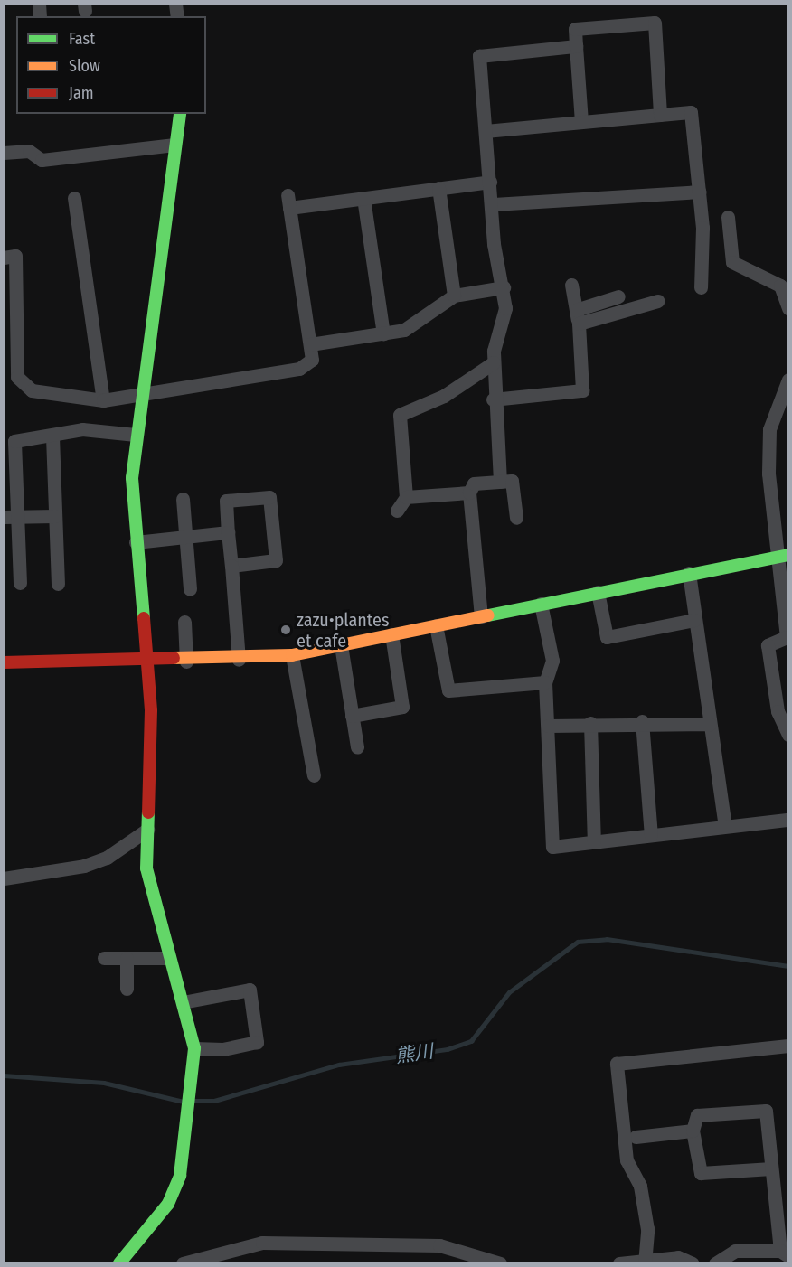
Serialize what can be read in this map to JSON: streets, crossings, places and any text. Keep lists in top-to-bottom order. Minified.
{"water":["熊川"],"places":["zazu•plantes et cafe"],"legend":["Fast","Slow","Jam"]}
